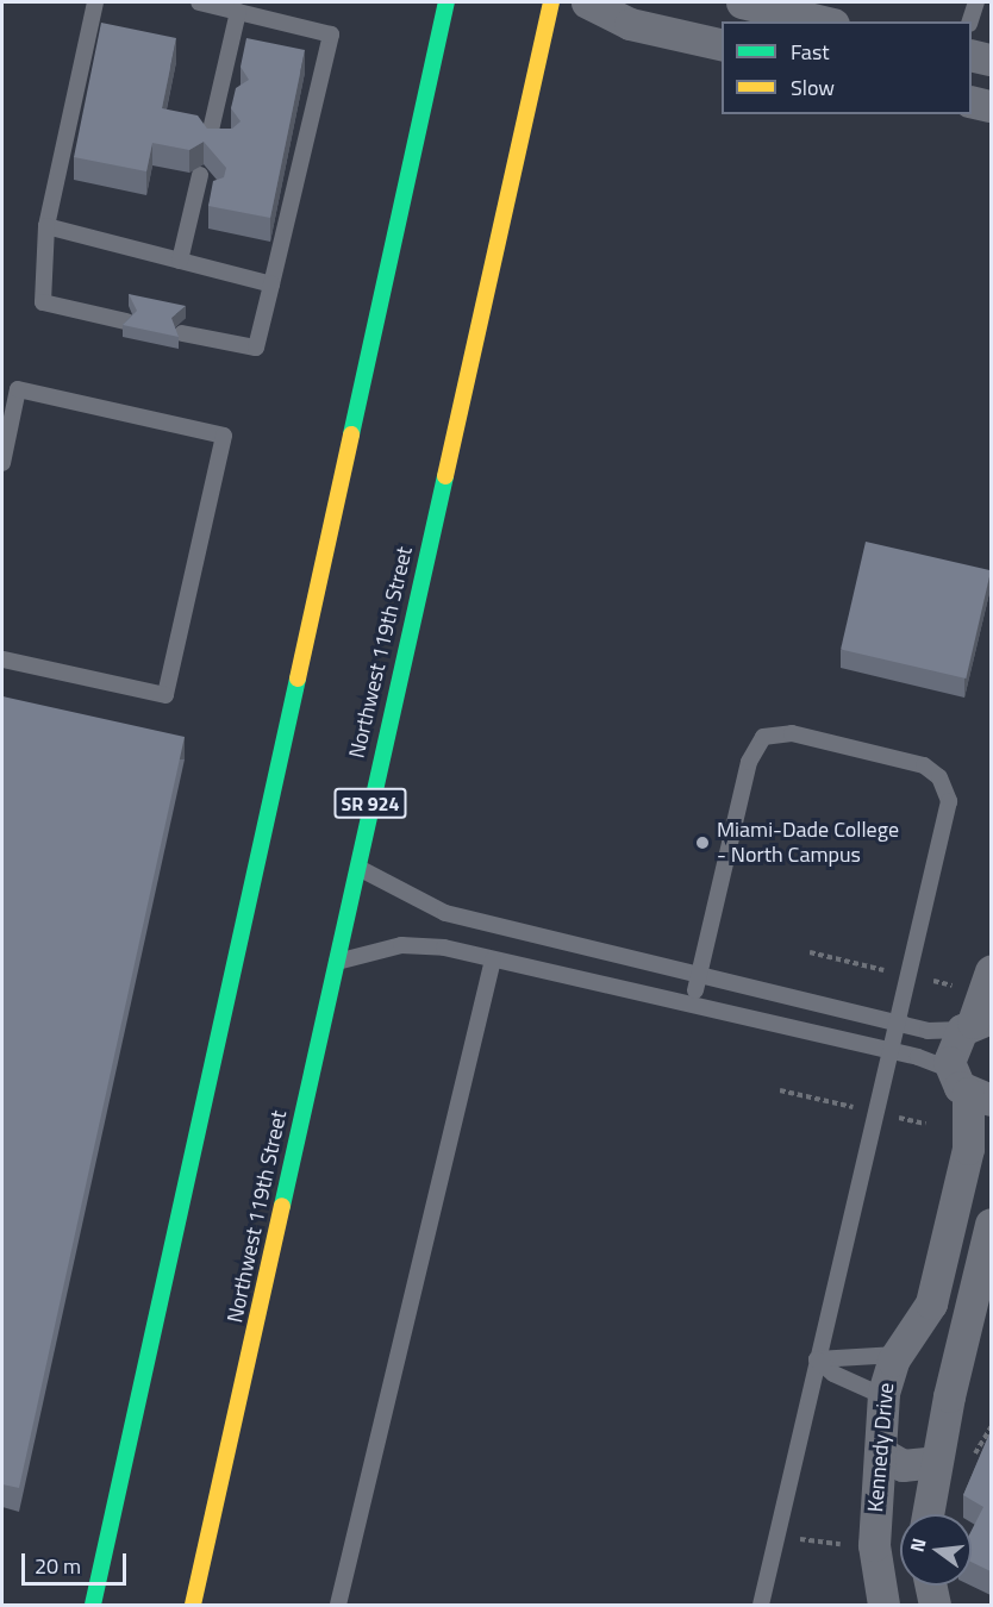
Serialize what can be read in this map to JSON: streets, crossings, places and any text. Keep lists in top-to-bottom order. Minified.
{"streets":{"highway":["Northwest 119th Street","SR 924"],"street":["Kennedy Drive"]},"places":["Miami-Dade College - North Campus"],"legend":["Fast","Slow"],"scale_bar":"20 m","north":"left"}
